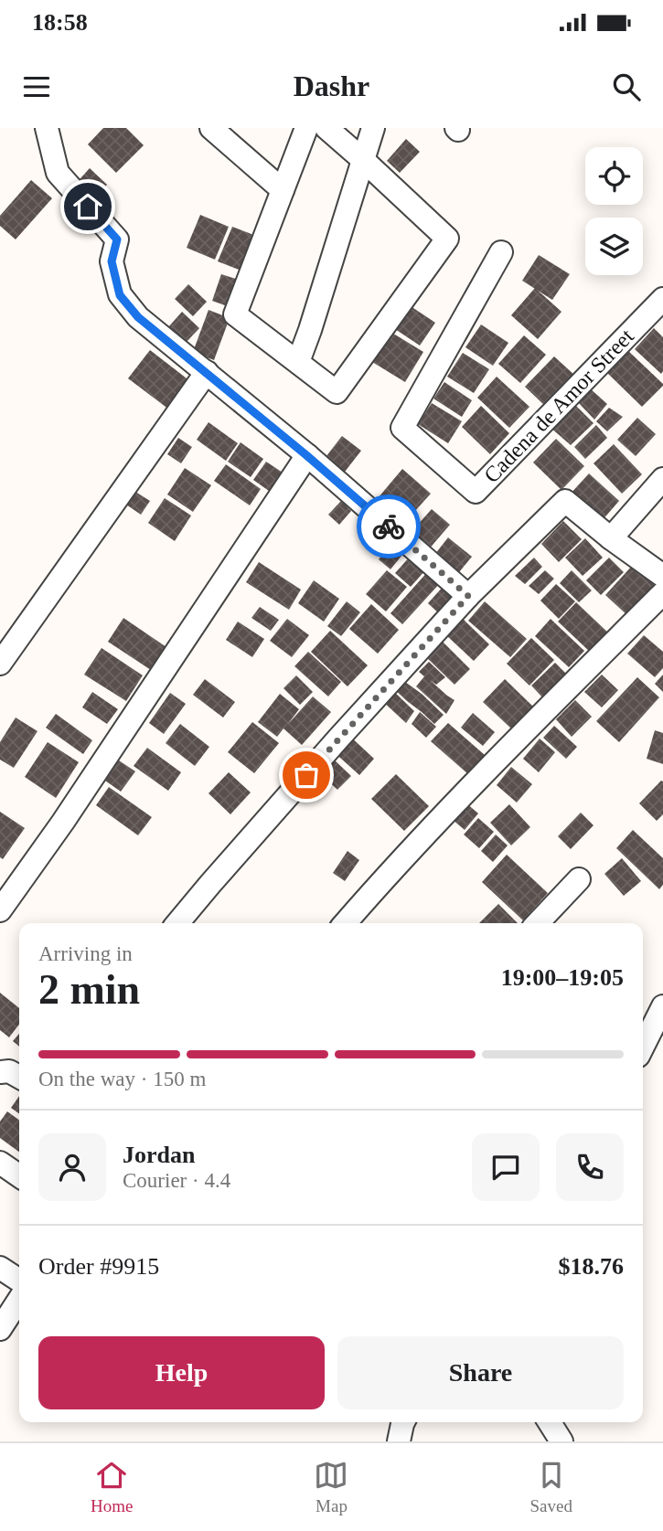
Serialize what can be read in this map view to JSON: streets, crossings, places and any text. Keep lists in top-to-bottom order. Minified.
{"streets":{"street":["Cadena de Amor Street"]},"page":{"status":"18:58","header":"Dashr","heading":["2 min","Arriving in","19:00–19:05"],"panel":["Jordan","Courier · 4.4","Order #9915","$18.76"],"bar":"On the way · 150 m","buttons":["Help","Share"],"tabs":["Home","Map","Saved"]}}
